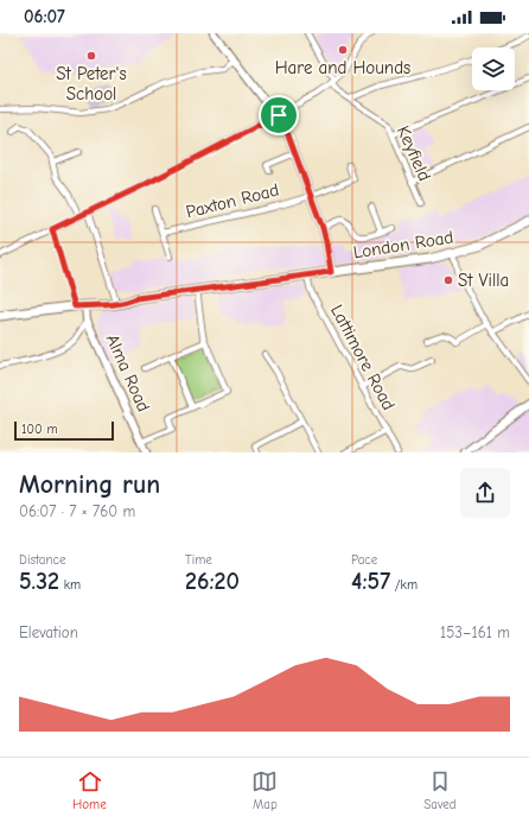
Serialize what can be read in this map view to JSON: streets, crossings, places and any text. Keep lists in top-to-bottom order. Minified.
{"streets":{"main road":["London Road"],"street":["Keyfield","Paxton Road","Lattimore Road","Alma Road"]},"crossings":[["London Road","Lattimore Road"],["London Road","Alma Road"]],"places":["Hare and Hounds","St Peter's School","St Villa"],"scale_bar":"100 m","page":{"status":"06:07","scale":"100 m","heading":["Morning run","06:07 · 7 × 760 m"],"stats":[["Distance","5.32 km"],["Time","26:20"],["Pace","4:57 /km"]],"chart":["Elevation","153–161 m"],"tabs":["Home","Map","Saved"]}}
